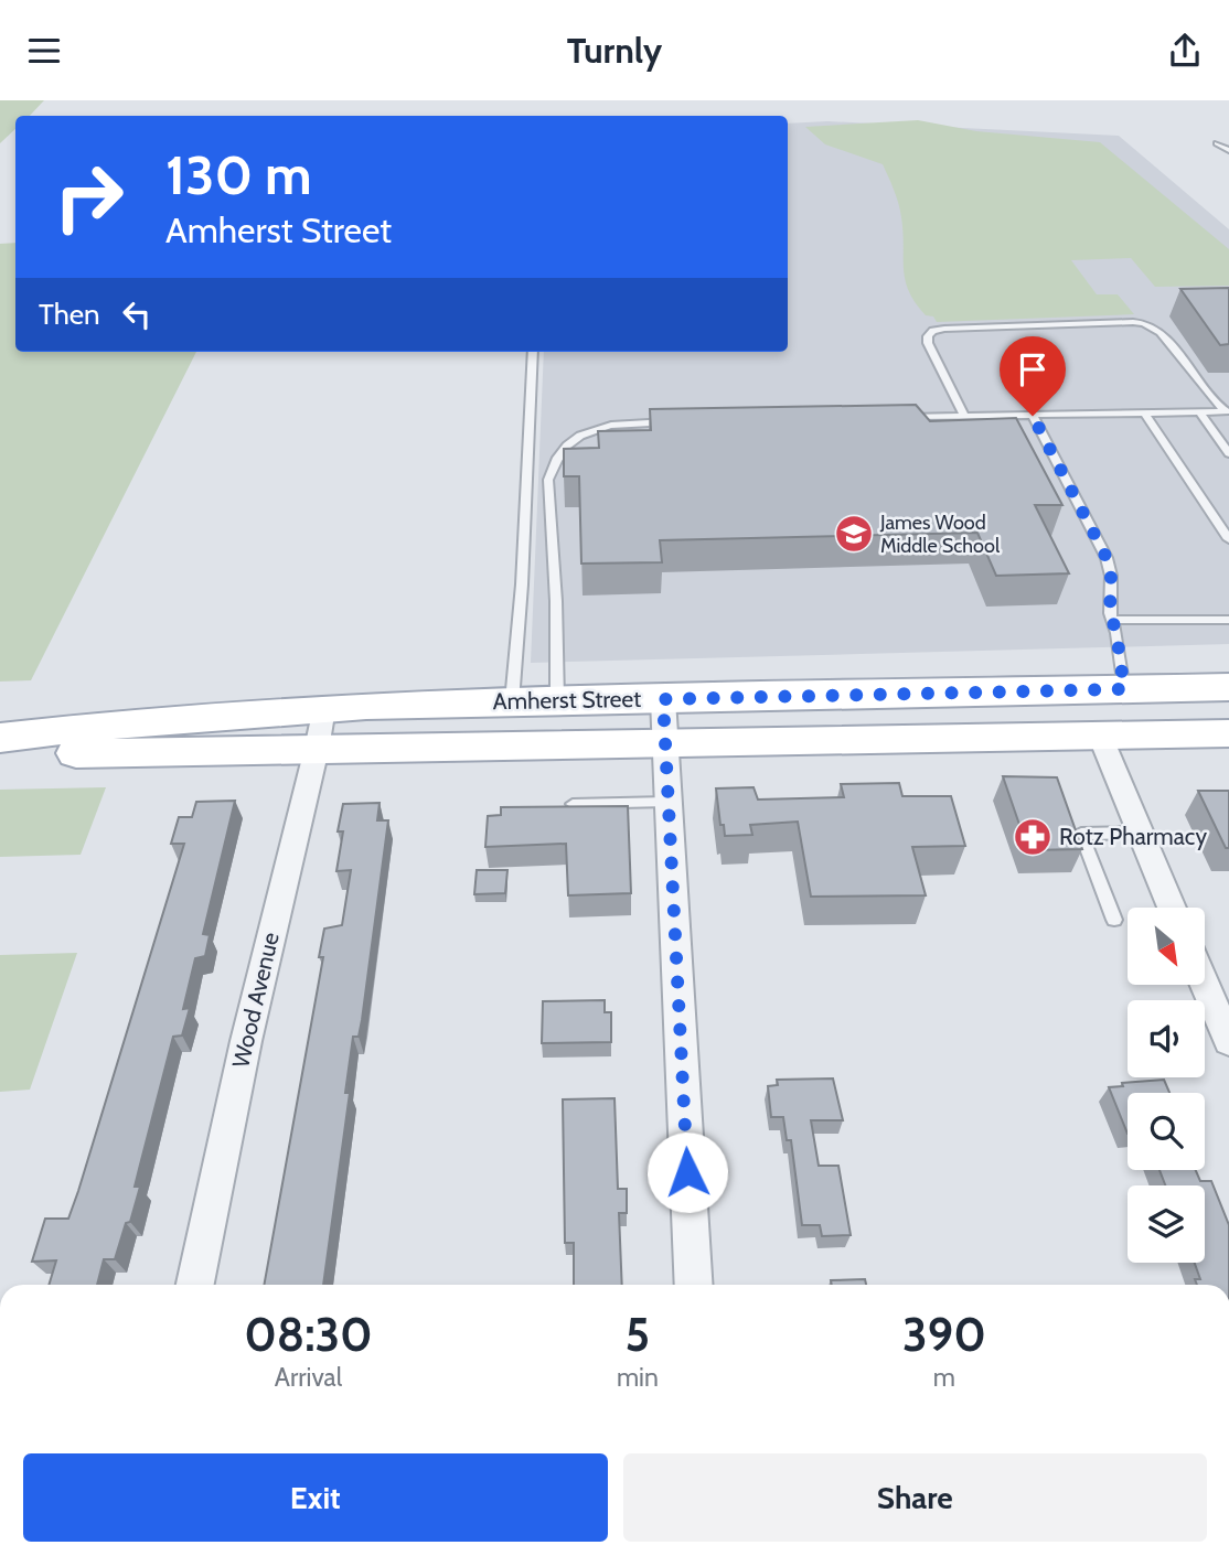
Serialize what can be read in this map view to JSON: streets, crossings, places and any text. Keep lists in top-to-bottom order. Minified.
{"streets":{"main road":["Amherst Street"],"street":["Wood Avenue"]},"crossings":[["Amherst Street","Wood Avenue"]],"places":{"school or university":["James Wood Middle School"],"pharmacy":["Rotz Pharmacy"]},"north":"bottom right","page":{"header":"Turnly","turn":["130 m","Amherst Street"],"then":"Then","eta":["08:30","Arrival","5","min","390","m"],"buttons":["Exit","Share"]}}
